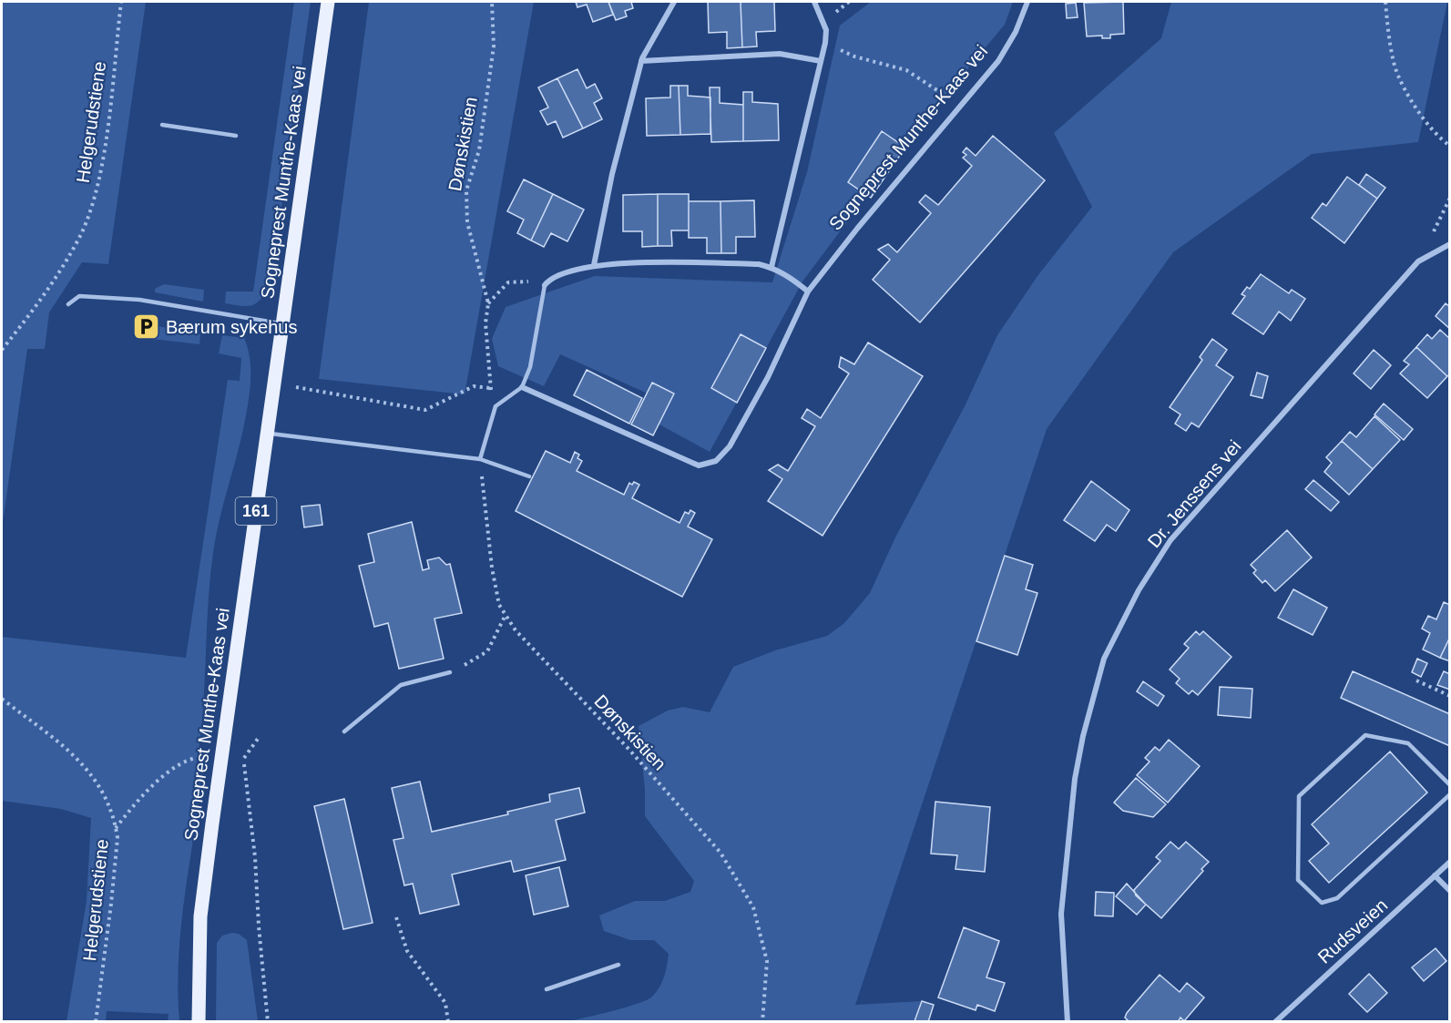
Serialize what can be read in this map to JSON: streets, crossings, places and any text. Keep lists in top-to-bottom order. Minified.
{"streets":{"main road":["Sogneprest Munthe-Kaas vei","161"],"street":["Dr. Jenssens vei","Rudsveien"],"path":["Helgerudstiene","Dønskistien"]},"places":{"parking":["Bærum sykehus"]}}
